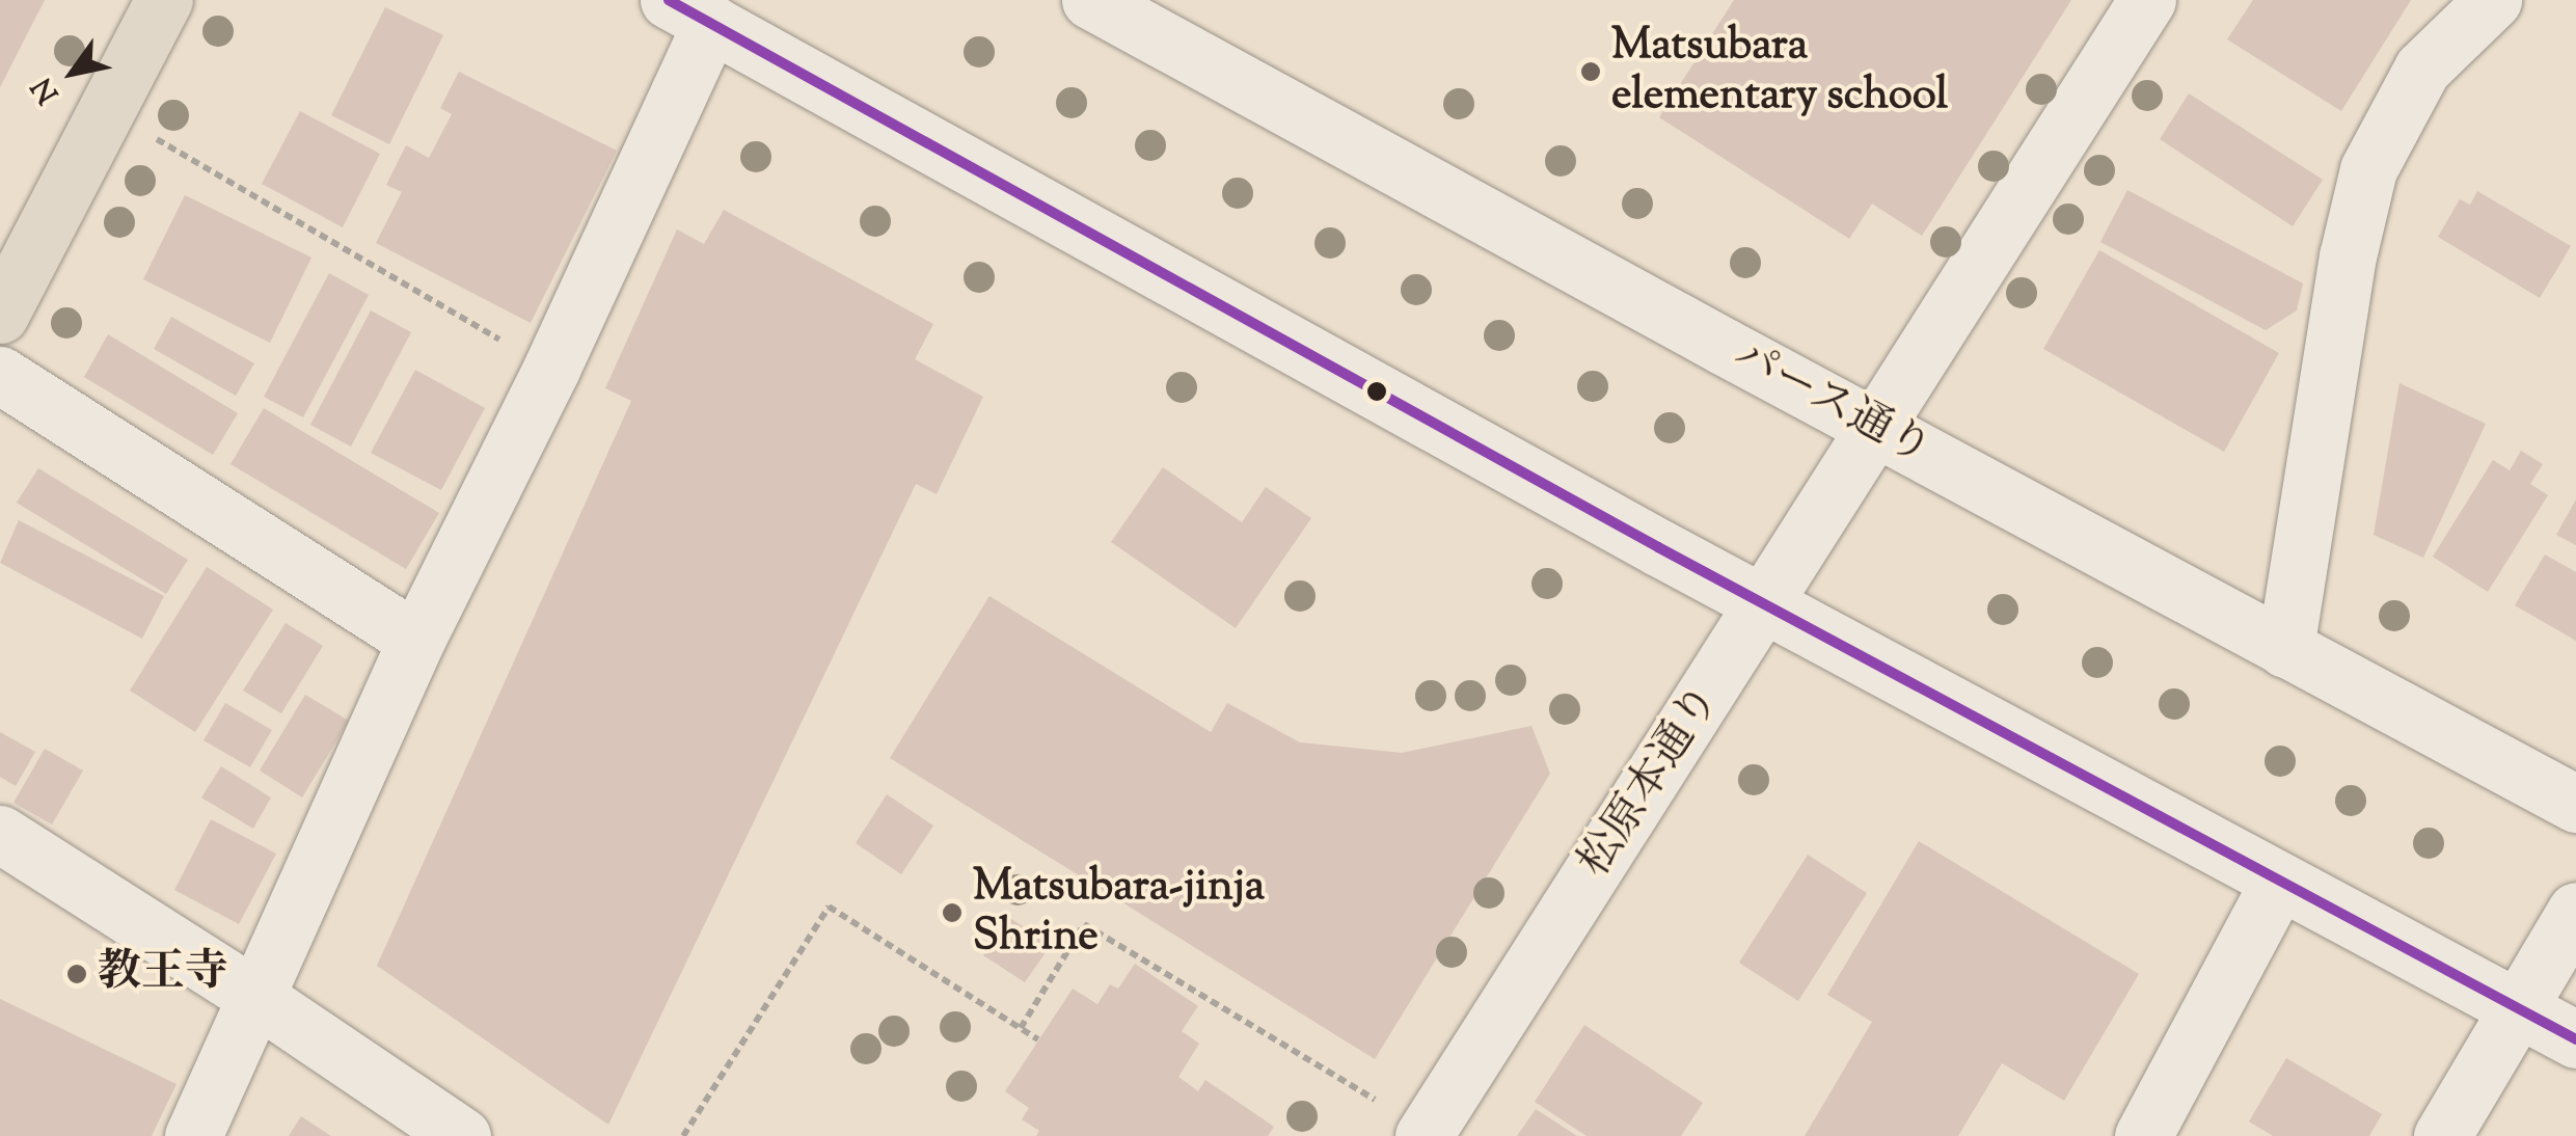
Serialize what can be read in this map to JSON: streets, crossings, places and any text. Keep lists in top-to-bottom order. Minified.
{"streets":{"street":["パース通り","松原本通り"]},"crossings":[["パース通り","松原本通り"]],"places":["Matsubara elementary school","Matsubara-jinja Shrine","教王寺"],"north":"bottom left"}
